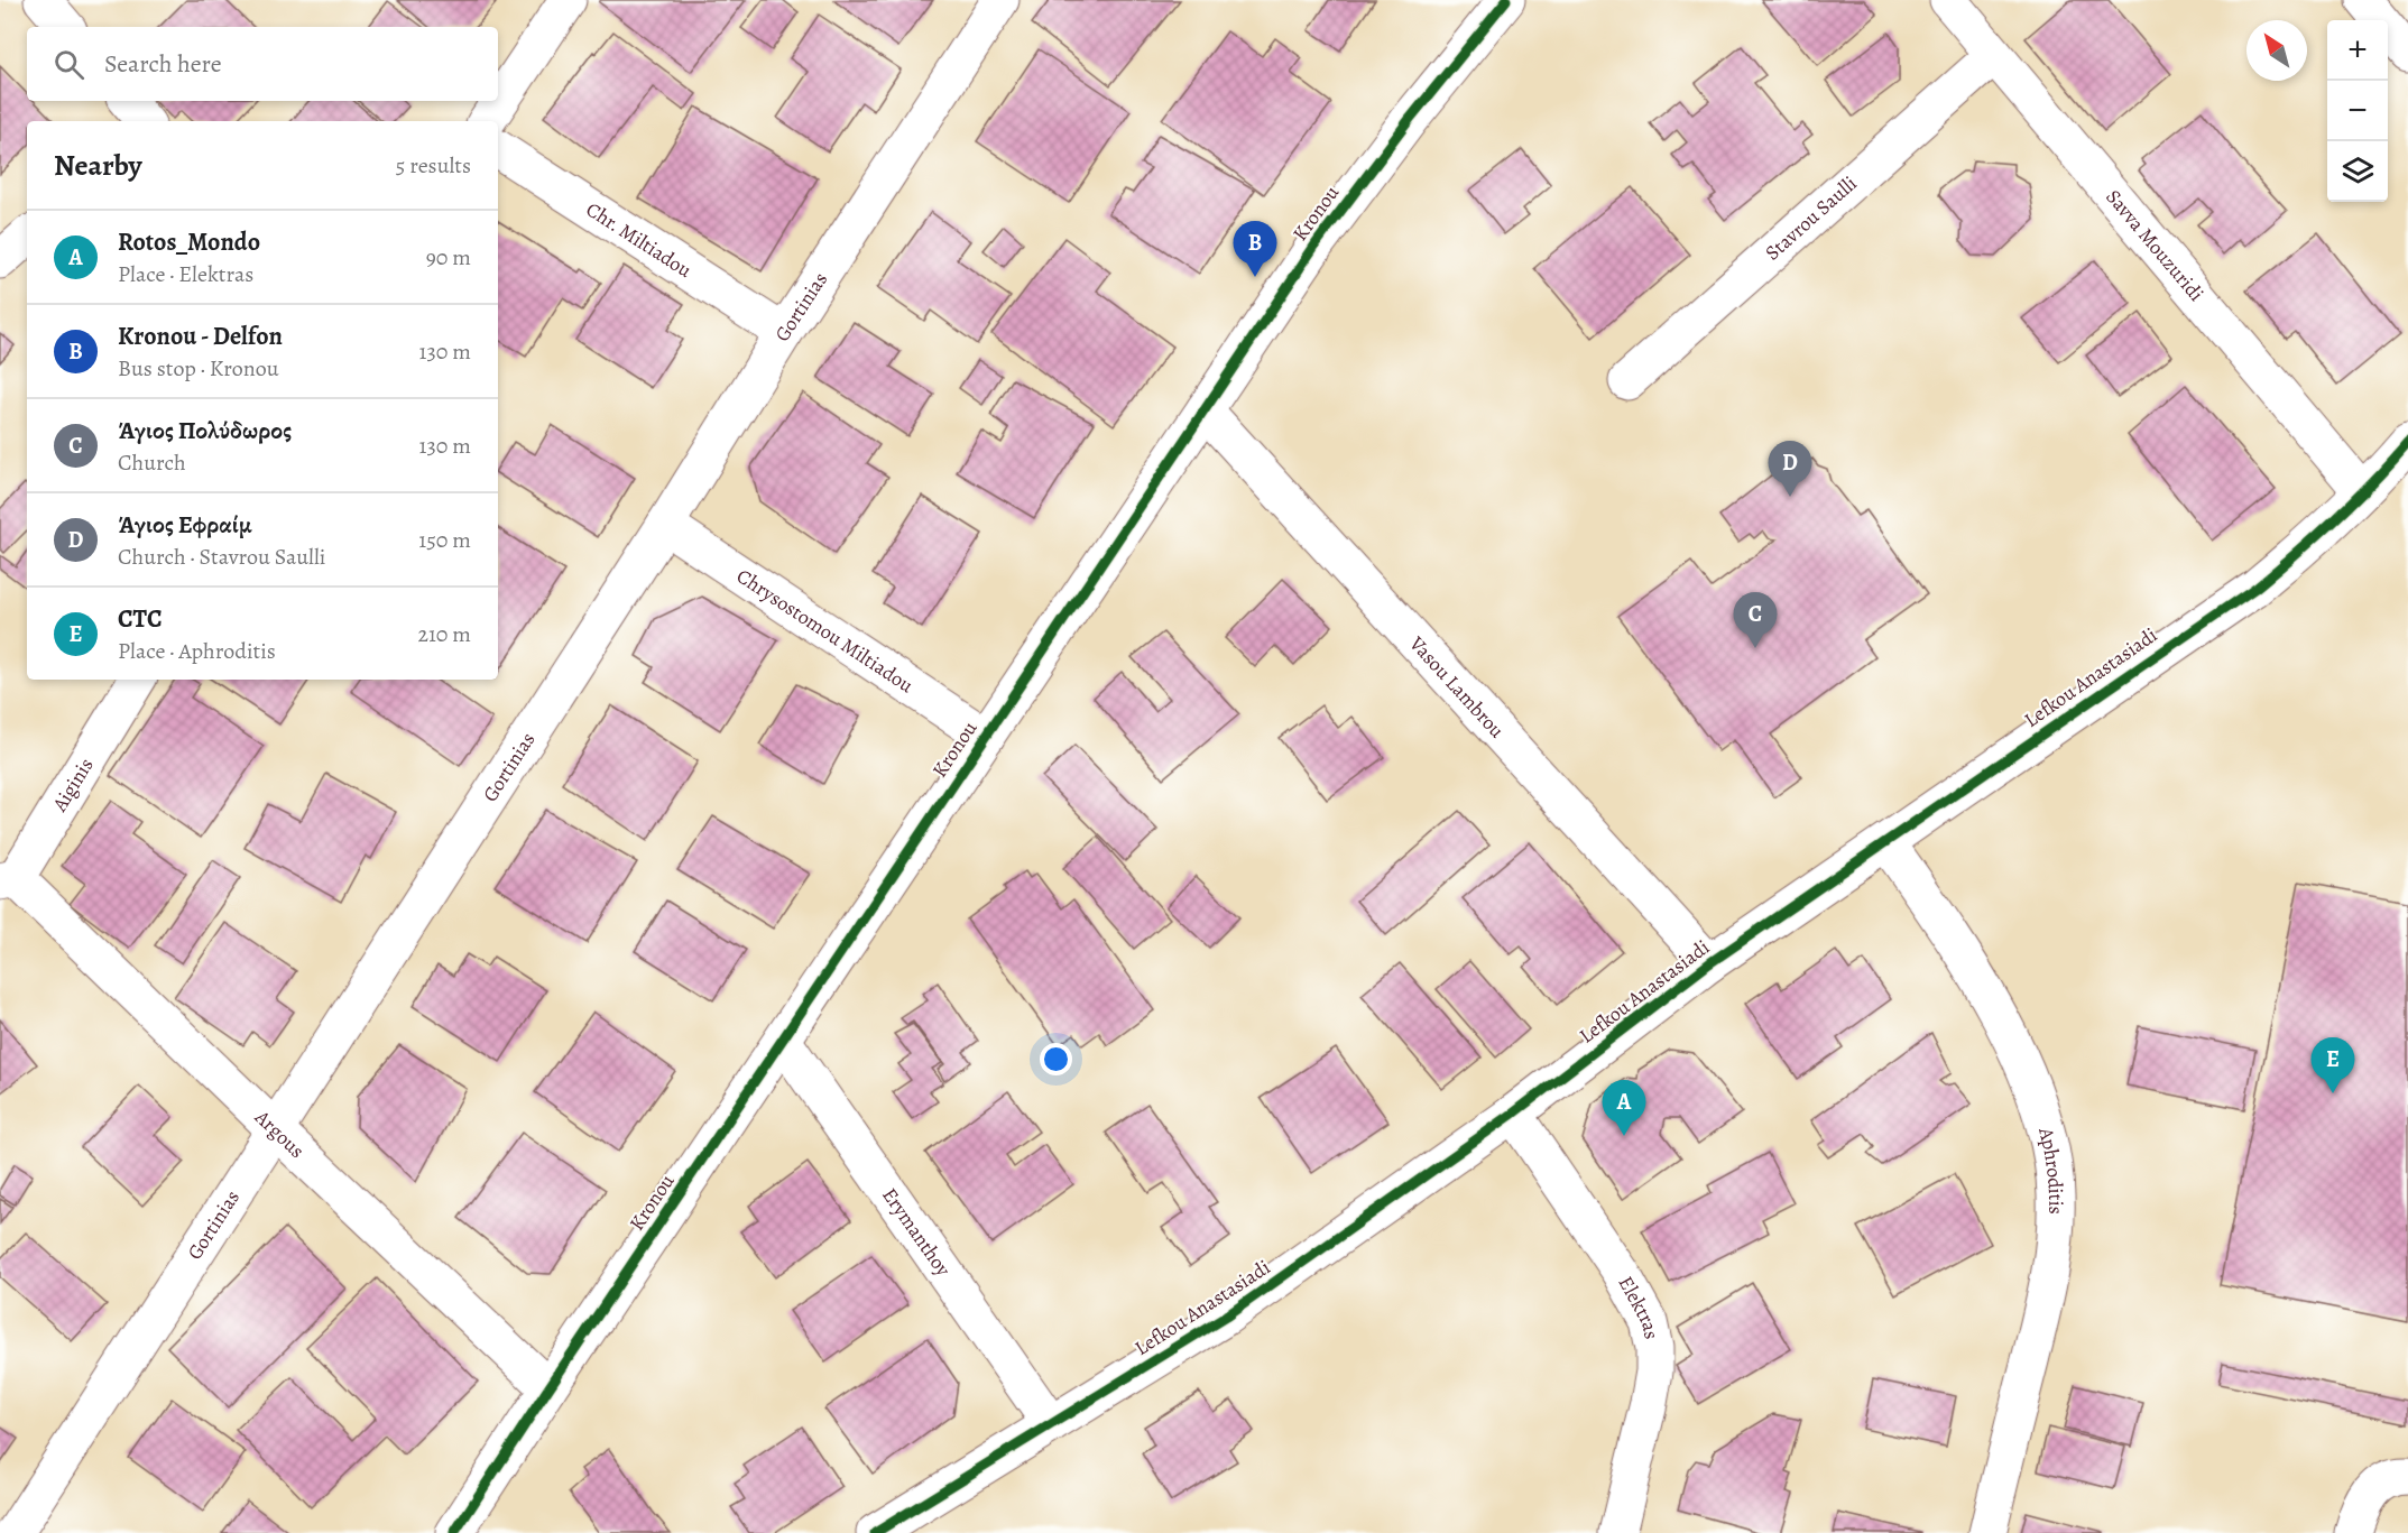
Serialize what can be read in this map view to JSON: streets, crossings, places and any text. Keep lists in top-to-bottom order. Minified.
{"streets":{"street":["Kronou","Stavrou Saulli","Chr. Miltiadou","Savva Mouzuridi","Gortinias","Chrysostomou Miltiadou","Lefkou Anastasiadi","Vasou Lambrou","Aiginis","Argous","Aphroditis","Erymanthoy","Elektras"]},"crossings":[["Kronou","Chrysostomou Miltiadou"],["Kronou","Vasou Lambrou"],["Kronou","Argous"],["Kronou","Erymanthoy"],["Stavrou Saulli","Savva Mouzuridi"],["Chr. Miltiadou","Gortinias"],["Savva Mouzuridi","Lefkou Anastasiadi"],["Gortinias","Chrysostomou Miltiadou"],["Gortinias","Argous"],["Lefkou Anastasiadi","Vasou Lambrou"],["Lefkou Anastasiadi","Aphroditis"],["Lefkou Anastasiadi","Erymanthoy"],["Lefkou Anastasiadi","Elektras"],["Aiginis","Argous"]],"north":"top left","page":{"map_buttons":["+","−"],"search":"Search here","heading":["Nearby","5 results"],"list":[{"mark":"A","name":"Rotos_Mondo","note":"Place · Elektras","value":"90 m"},{"mark":"B","name":"Kronou - Delfon","note":"Bus stop · Kronou","value":"130 m"},{"mark":"C","name":"Άγιος Πολύδωρος","note":"Church","value":"130 m"},{"mark":"D","name":"Άγιος Εφραίμ","note":"Church · Stavrou Saulli","value":"150 m"},{"mark":"E","name":"CTC","note":"Place · Aphroditis","value":"210 m"}],"pins":["B","D","C","E","A"]}}
